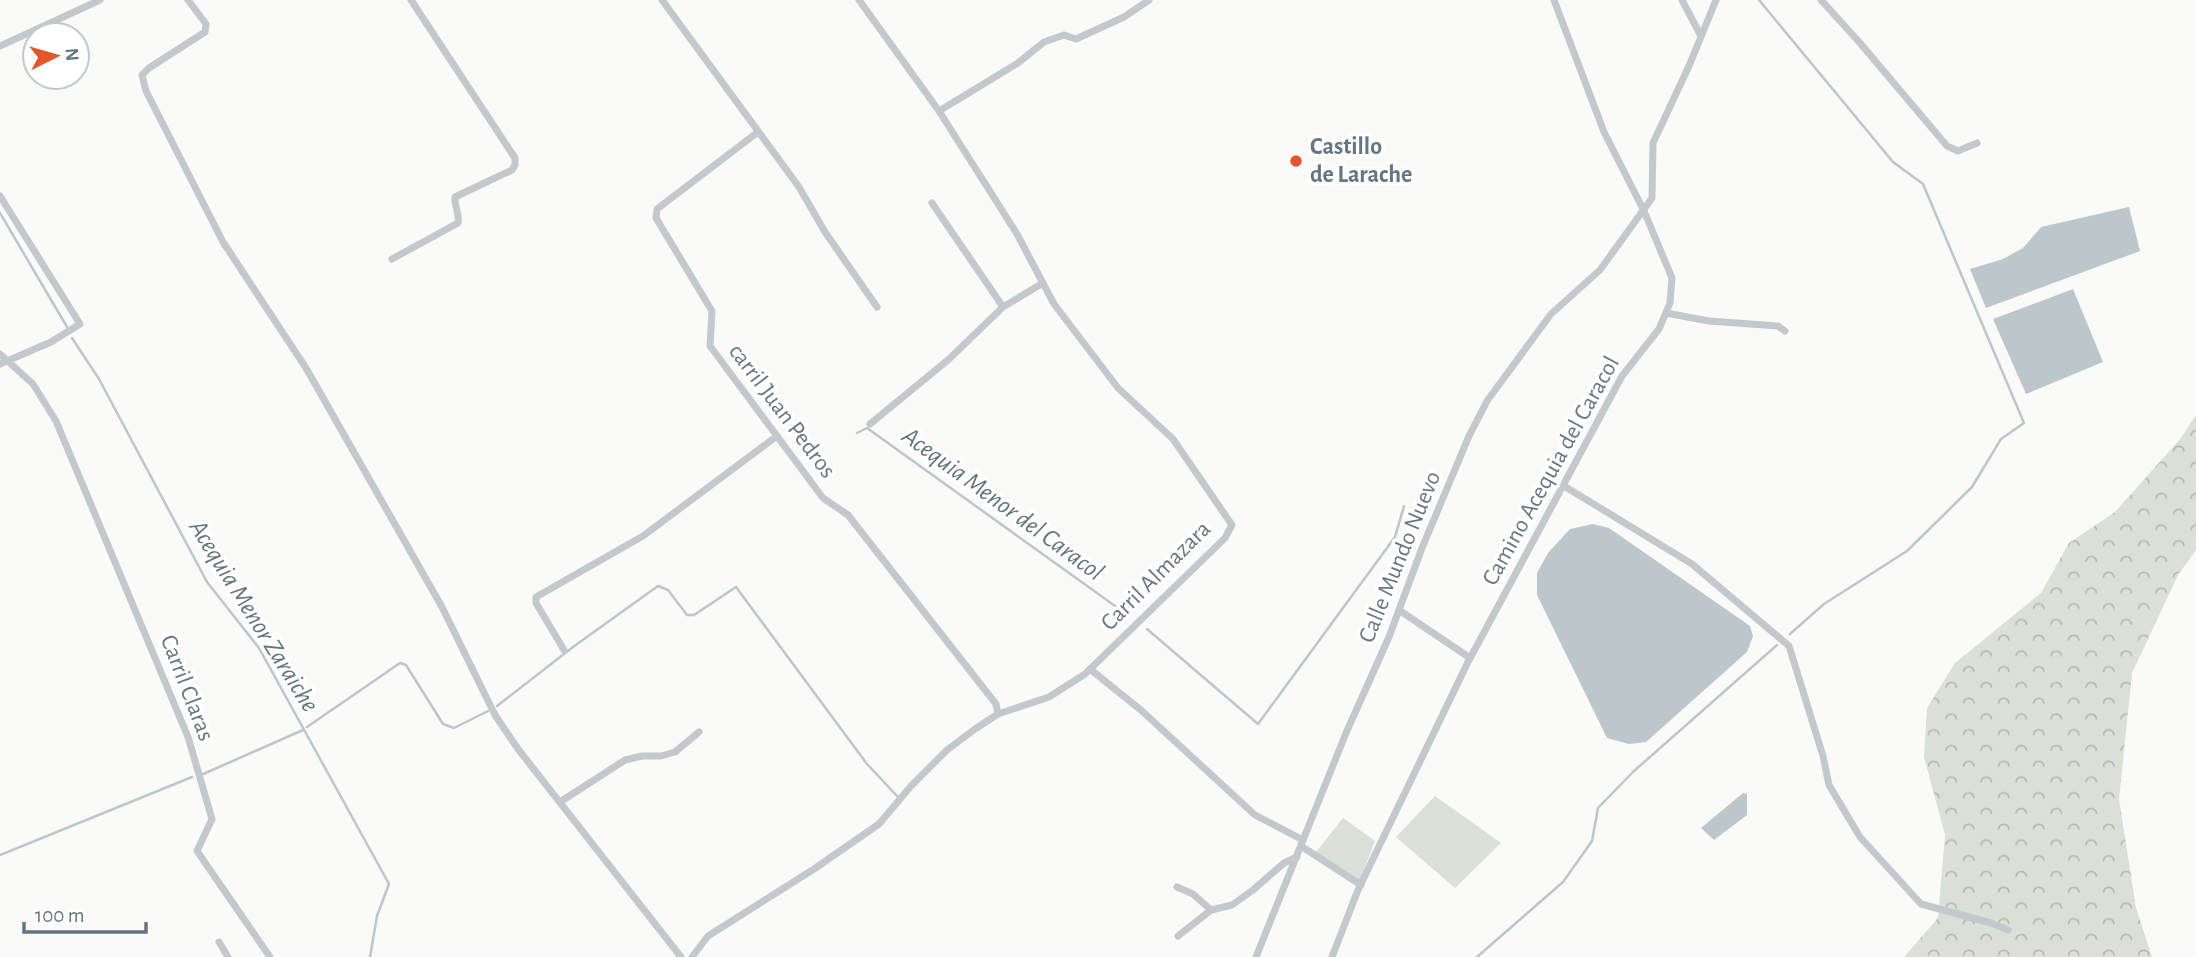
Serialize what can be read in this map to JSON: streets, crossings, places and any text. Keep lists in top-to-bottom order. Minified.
{"streets":{"street":["carril Juan Pedros","Camino Acequia del Caracol","Calle Mundo Nuevo","Carril Almazara","Carril Claras"]},"crossings":[["carril Juan Pedros","Carril Almazara"],["Camino Acequia del Caracol","Calle Mundo Nuevo"]],"water":["Acequia Menor del Caracol","Acequia Menor Zaraiche"],"places":["Castillo de Larache"],"scale_bar":"100 m","north":"right"}
